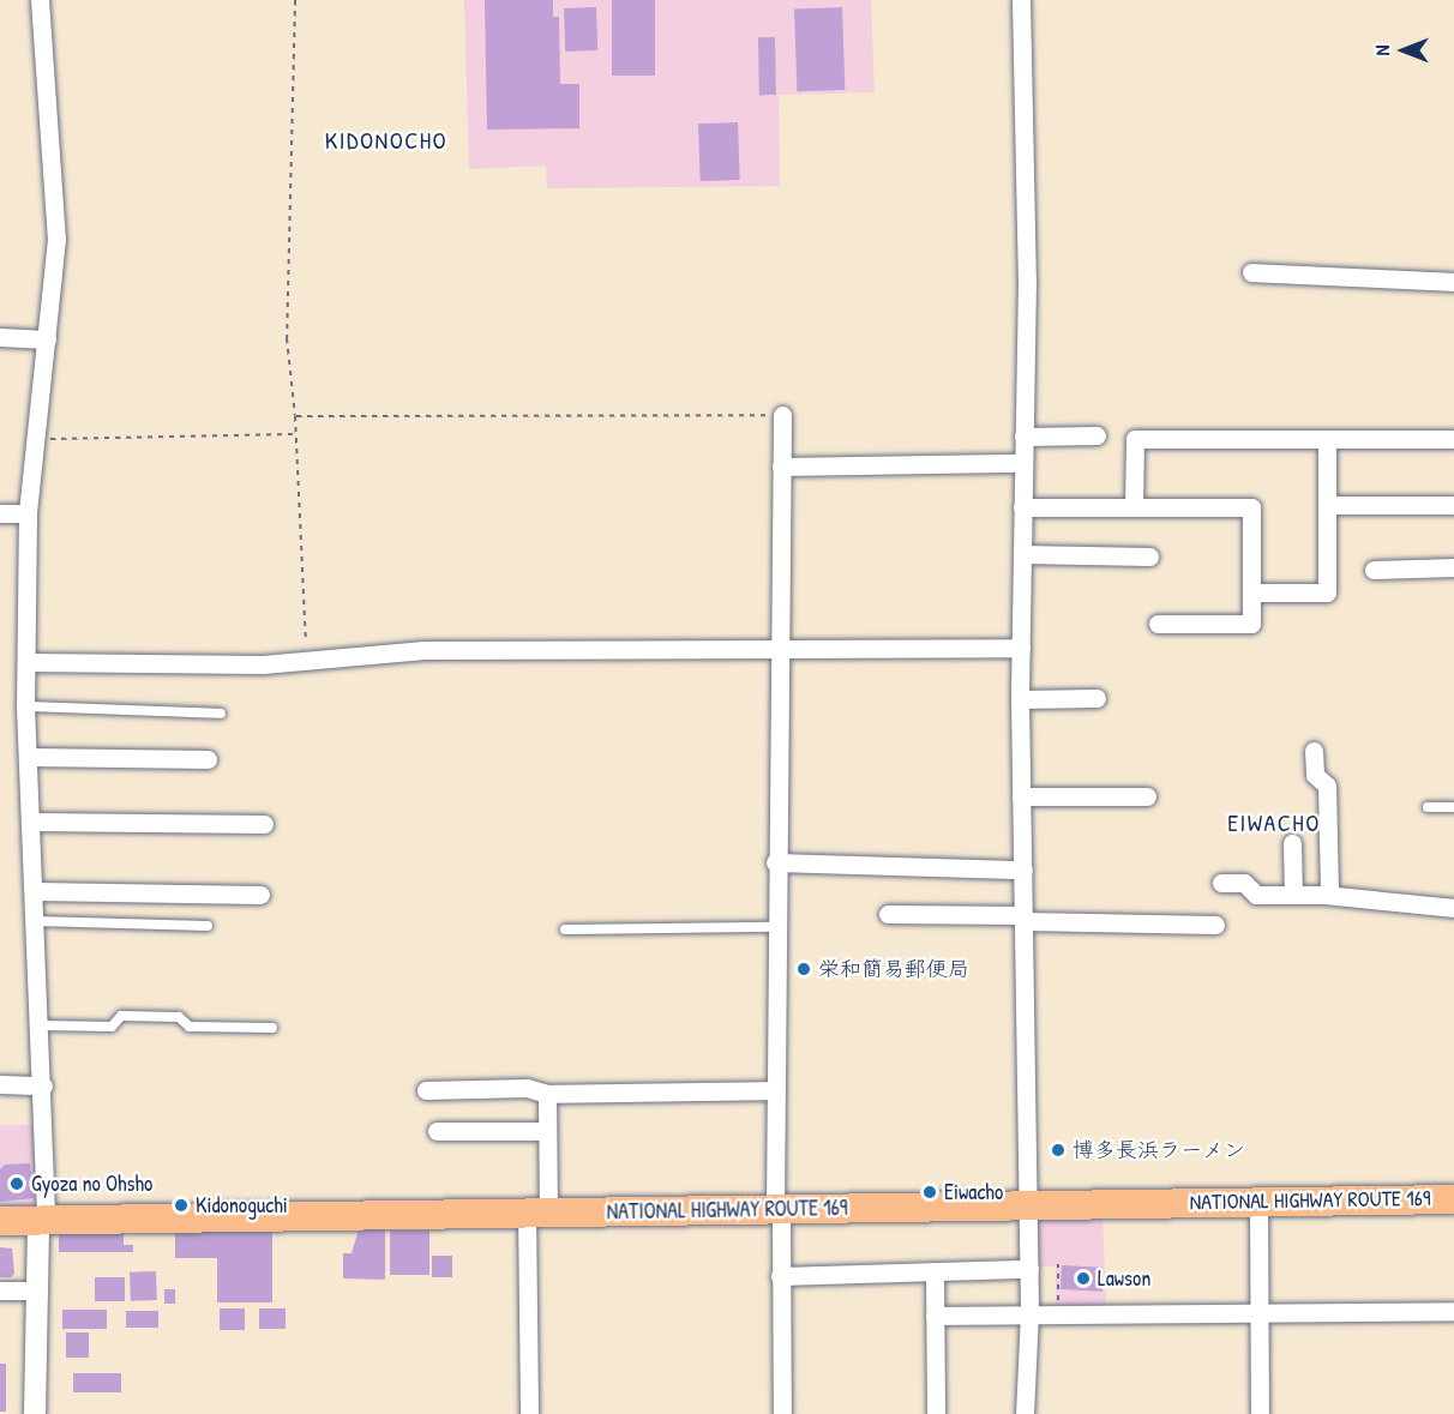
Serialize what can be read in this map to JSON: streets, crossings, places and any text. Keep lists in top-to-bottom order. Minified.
{"streets":{"highway":["NATIONAL HIGHWAY ROUTE 169"]},"districts":["KIDONOCHO","EIWACHO"],"places":["栄和簡易郵便局","博多長浜ラーメン","Gyoza no Ohsho","Eiwacho","Kidonoguchi","Lawson"],"north":"left"}
